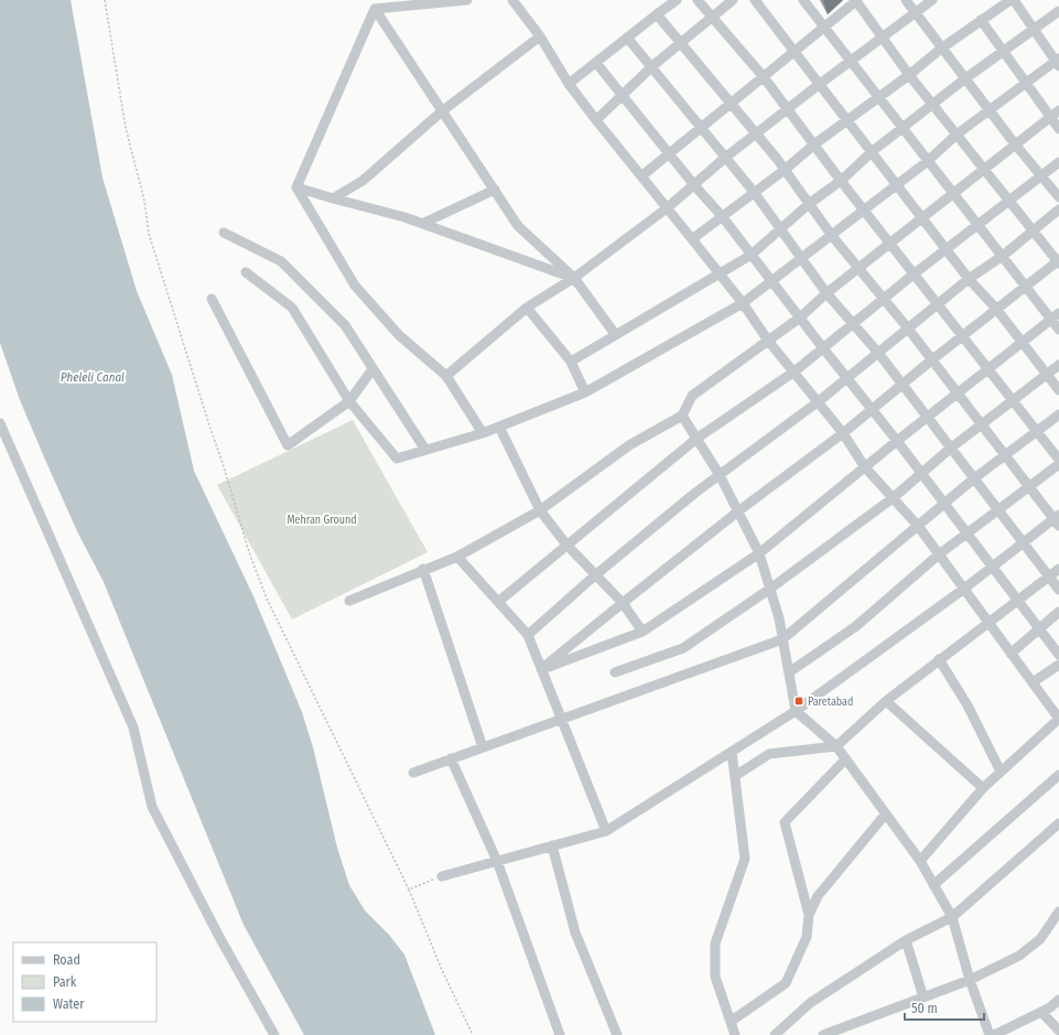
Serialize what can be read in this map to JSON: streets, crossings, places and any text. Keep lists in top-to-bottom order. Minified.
{"water":["Pheleli Canal"],"parks":["Mehran Ground"],"places":{"transit":["Paretabad"]},"legend":["Road","Park","Water"],"scale_bar":"50 m"}
